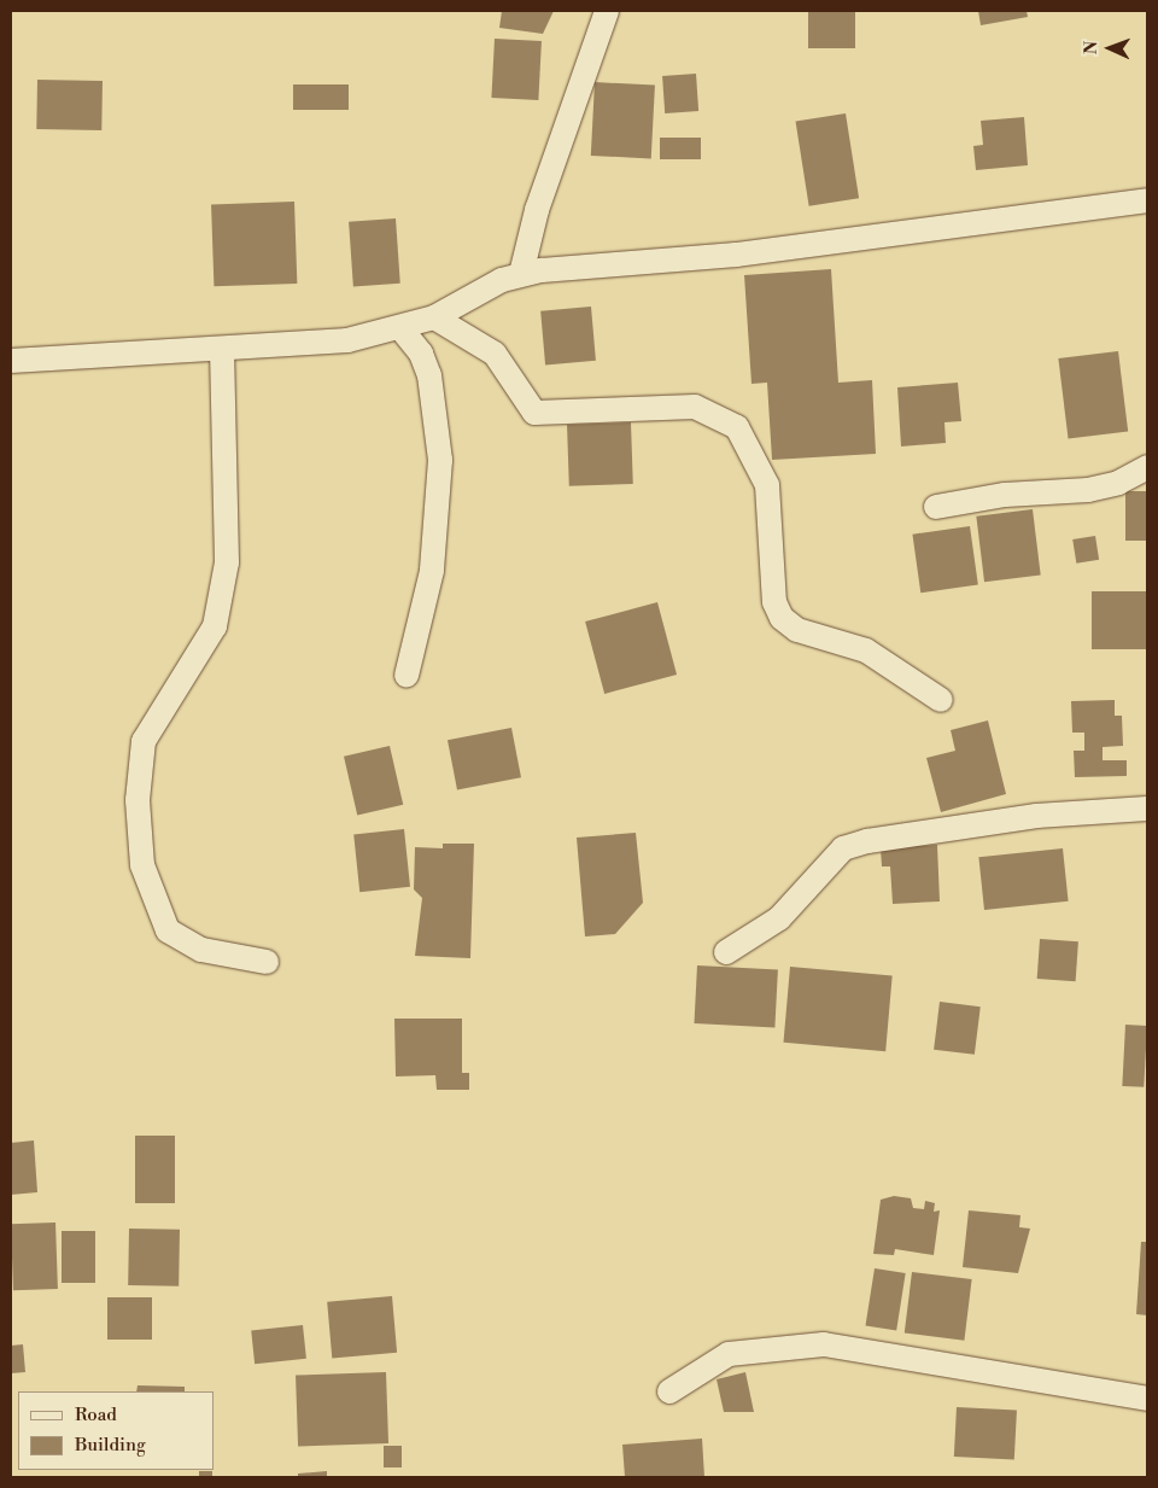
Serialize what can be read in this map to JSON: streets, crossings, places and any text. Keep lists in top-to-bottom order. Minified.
{"legend":["Road","Building"],"north":"left"}
